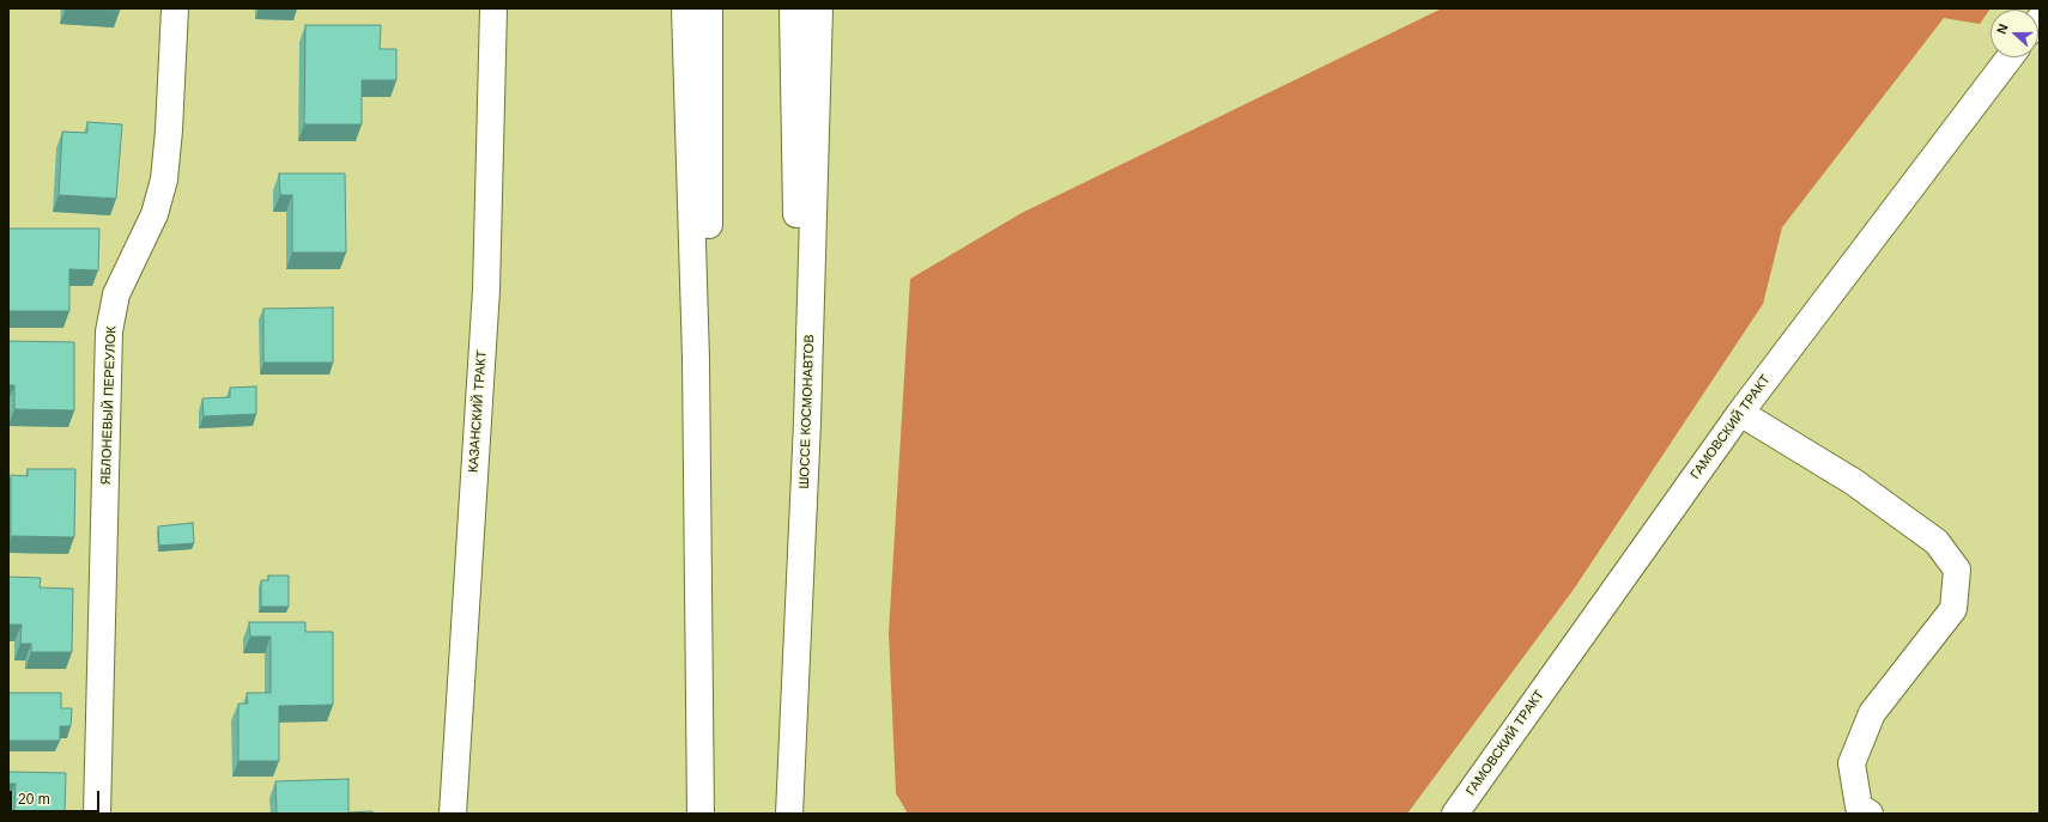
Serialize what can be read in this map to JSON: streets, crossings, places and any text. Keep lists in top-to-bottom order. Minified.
{"streets":{"street":["ЯБЛОНЕВЫЙ ПЕРЕУЛОК","КАЗАНСКИЙ ТРАКТ","ШОССЕ КОСМОНАВТОВ","ГАМОВСКИЙ ТРАКТ"]},"scale_bar":"20 m","north":"left"}
